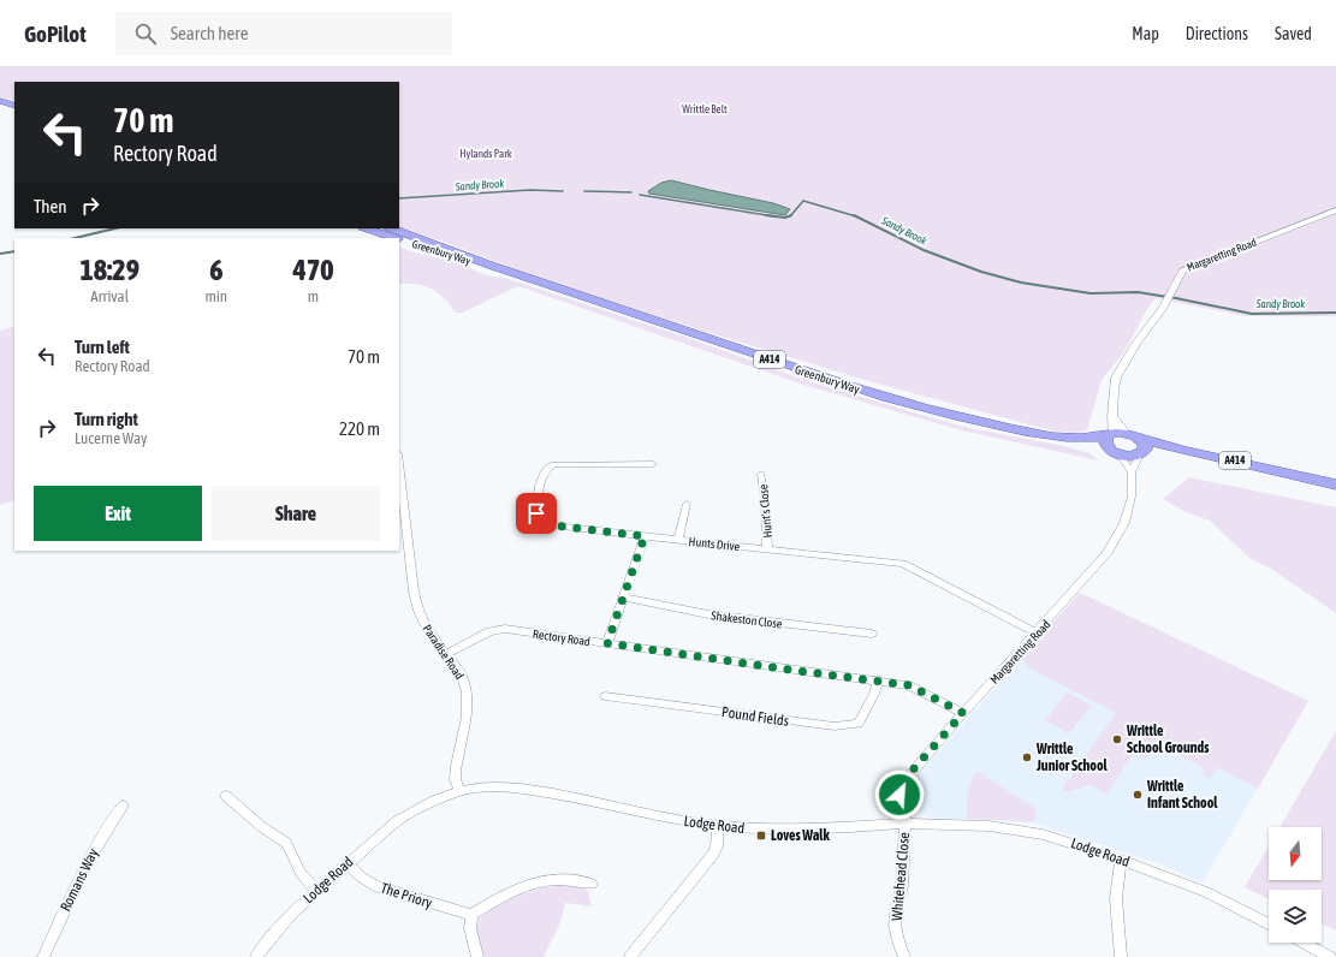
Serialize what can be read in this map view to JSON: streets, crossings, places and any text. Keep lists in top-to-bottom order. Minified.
{"streets":{"highway":["Greenbury Way","A414"],"street":["Margaretting Road","Hunt's Close","Hunts Drive","Shakeston Close","Rectory Road","Paradise Road","Pound Fields","Lodge Road","Whitehead Close","Romans Way","The Priory"]},"crossings":[["Greenbury Way","Margaretting Road"],["Greenbury Way","A414"],["Margaretting Road","A414"],["Margaretting Road","Hunts Drive"],["Margaretting Road","Rectory Road"],["Margaretting Road","Lodge Road"],["Margaretting Road","Whitehead Close"],["Hunt's Close","Hunts Drive"],["Rectory Road","Paradise Road"],["Rectory Road","Pound Fields"],["Paradise Road","Lodge Road"],["Lodge Road","Whitehead Close"],["Lodge Road","The Priory"]],"water":["Sandy Brook"],"parks":["Writtle Belt","Hylands Park"],"places":{"other":["Writtle School Grounds","Writtle Junior School","Writtle Infant School"],"transit":["Loves Walk"]},"north":"bottom","page":{"header":"GoPilot","search":"Search here","nav":["Map","Directions","Saved"],"turn":["70 m","Rectory Road"],"then":"Then","eta":["18:29","Arrival","6","min","470","m"],"list":[{"name":"Turn left","note":"Rectory Road","value":"70 m"},{"name":"Turn right","note":"Lucerne Way","value":"220 m"}],"buttons":["Exit","Share"]}}
